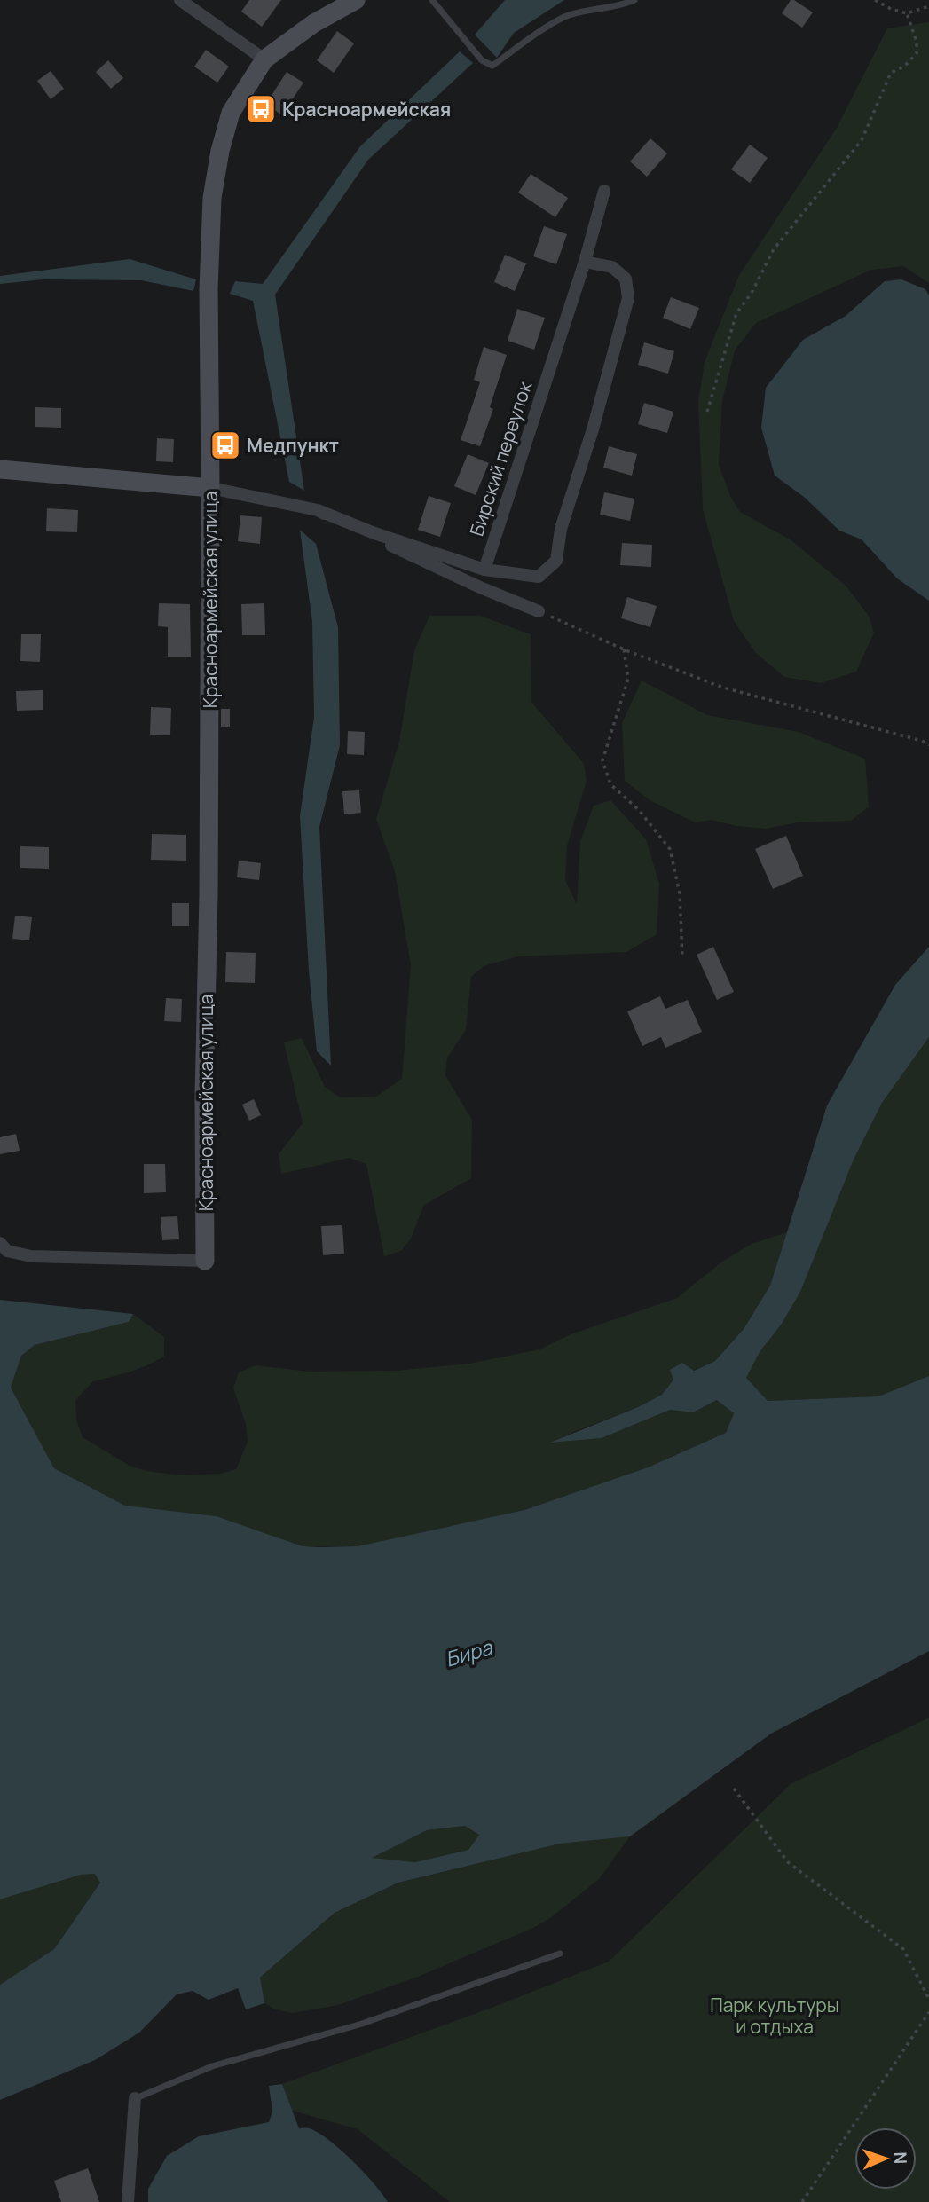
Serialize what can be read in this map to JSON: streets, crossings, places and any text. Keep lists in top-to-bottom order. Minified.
{"streets":{"street":["Бирский переулок","Красноармейская улица"]},"water":["Бира"],"parks":["Парк культуры и отдыха"],"places":{"bus stop":["Красноармейская","Медпункт"]},"north":"right"}
